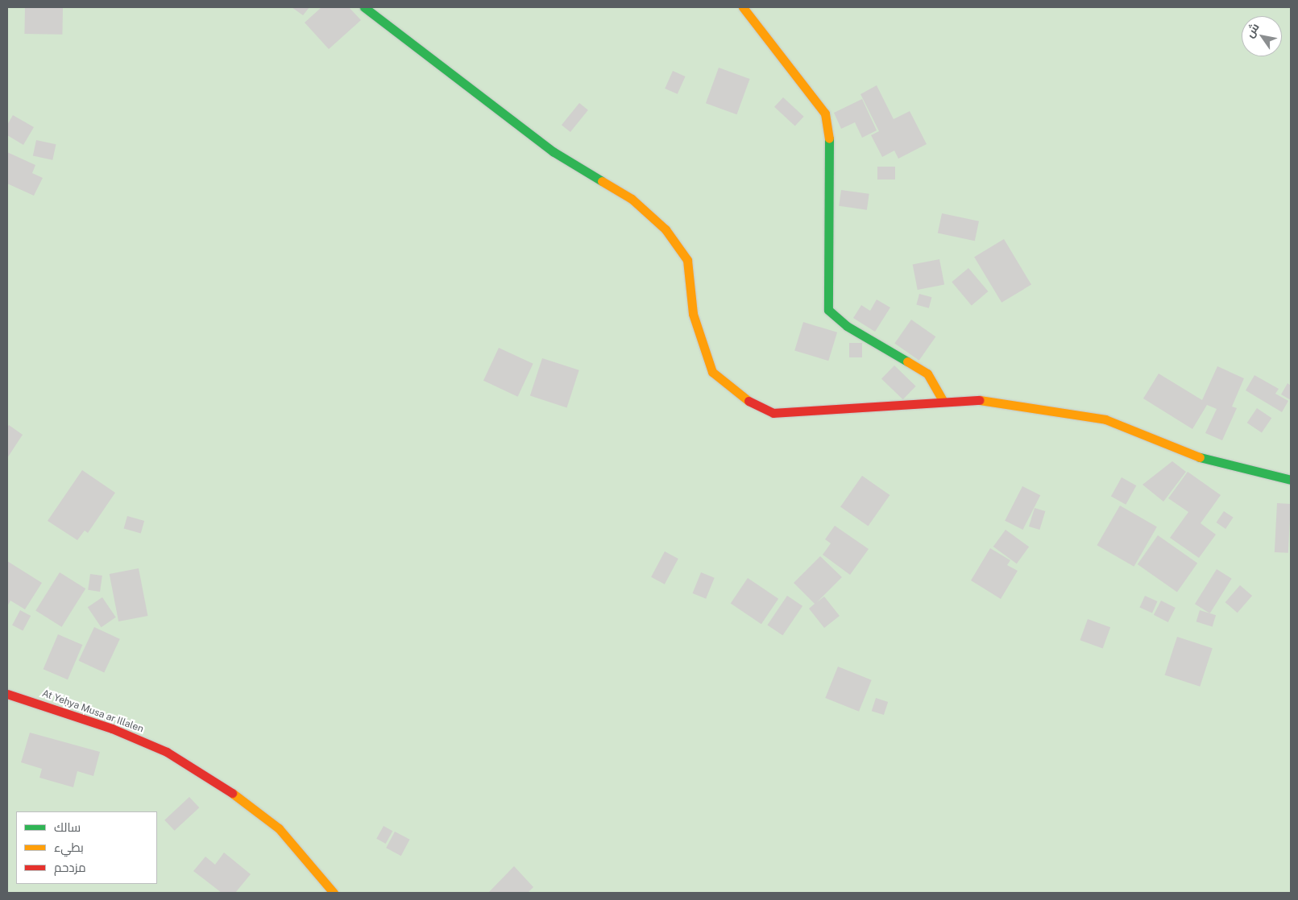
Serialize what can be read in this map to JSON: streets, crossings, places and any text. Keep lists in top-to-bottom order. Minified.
{"streets":{"street":["At Yeḥya Musa ar Illalen"]},"legend":["سالك","بطيء","مزدحم"],"north":"top left"}
